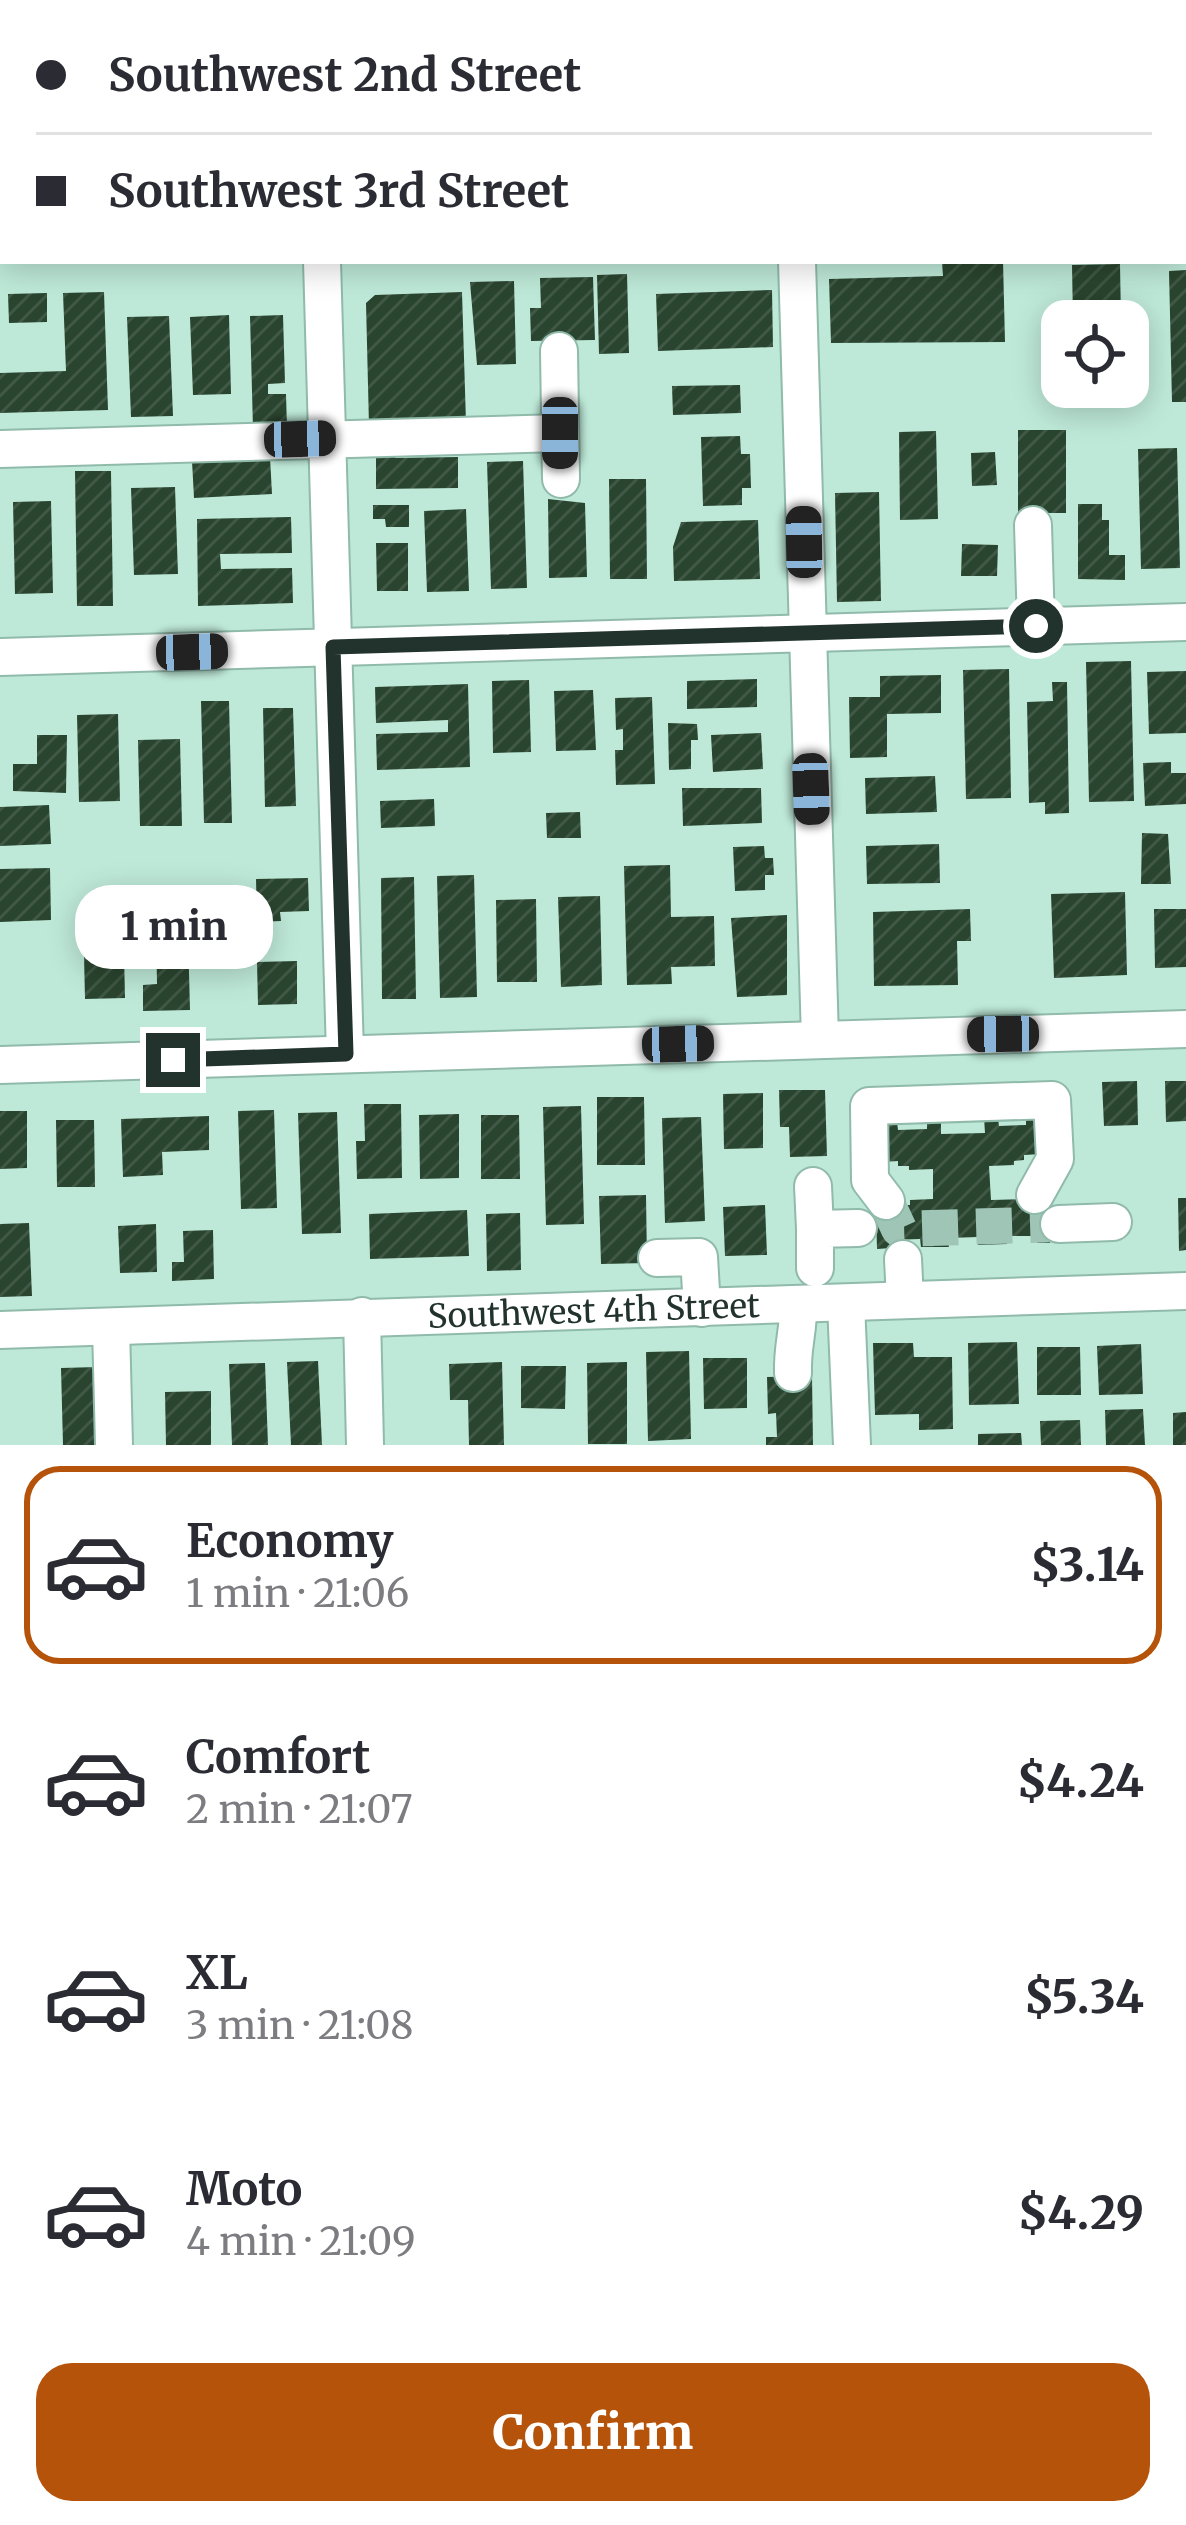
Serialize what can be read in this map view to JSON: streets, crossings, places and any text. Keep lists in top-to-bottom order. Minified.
{"streets":{"street":["Southwest 4th Street"]},"page":{"banner":["Southwest 2nd Street","Southwest 3rd Street"],"bubble":"1 min","list":[{"name":"Economy","note":"1 min · 21:06","value":"$3.14"},{"name":"Comfort","note":"2 min · 21:07","value":"$4.24"},{"name":"XL","note":"3 min · 21:08","value":"$5.34"},{"name":"Moto","note":"4 min · 21:09","value":"$4.29"}],"buttons":"Confirm"}}
